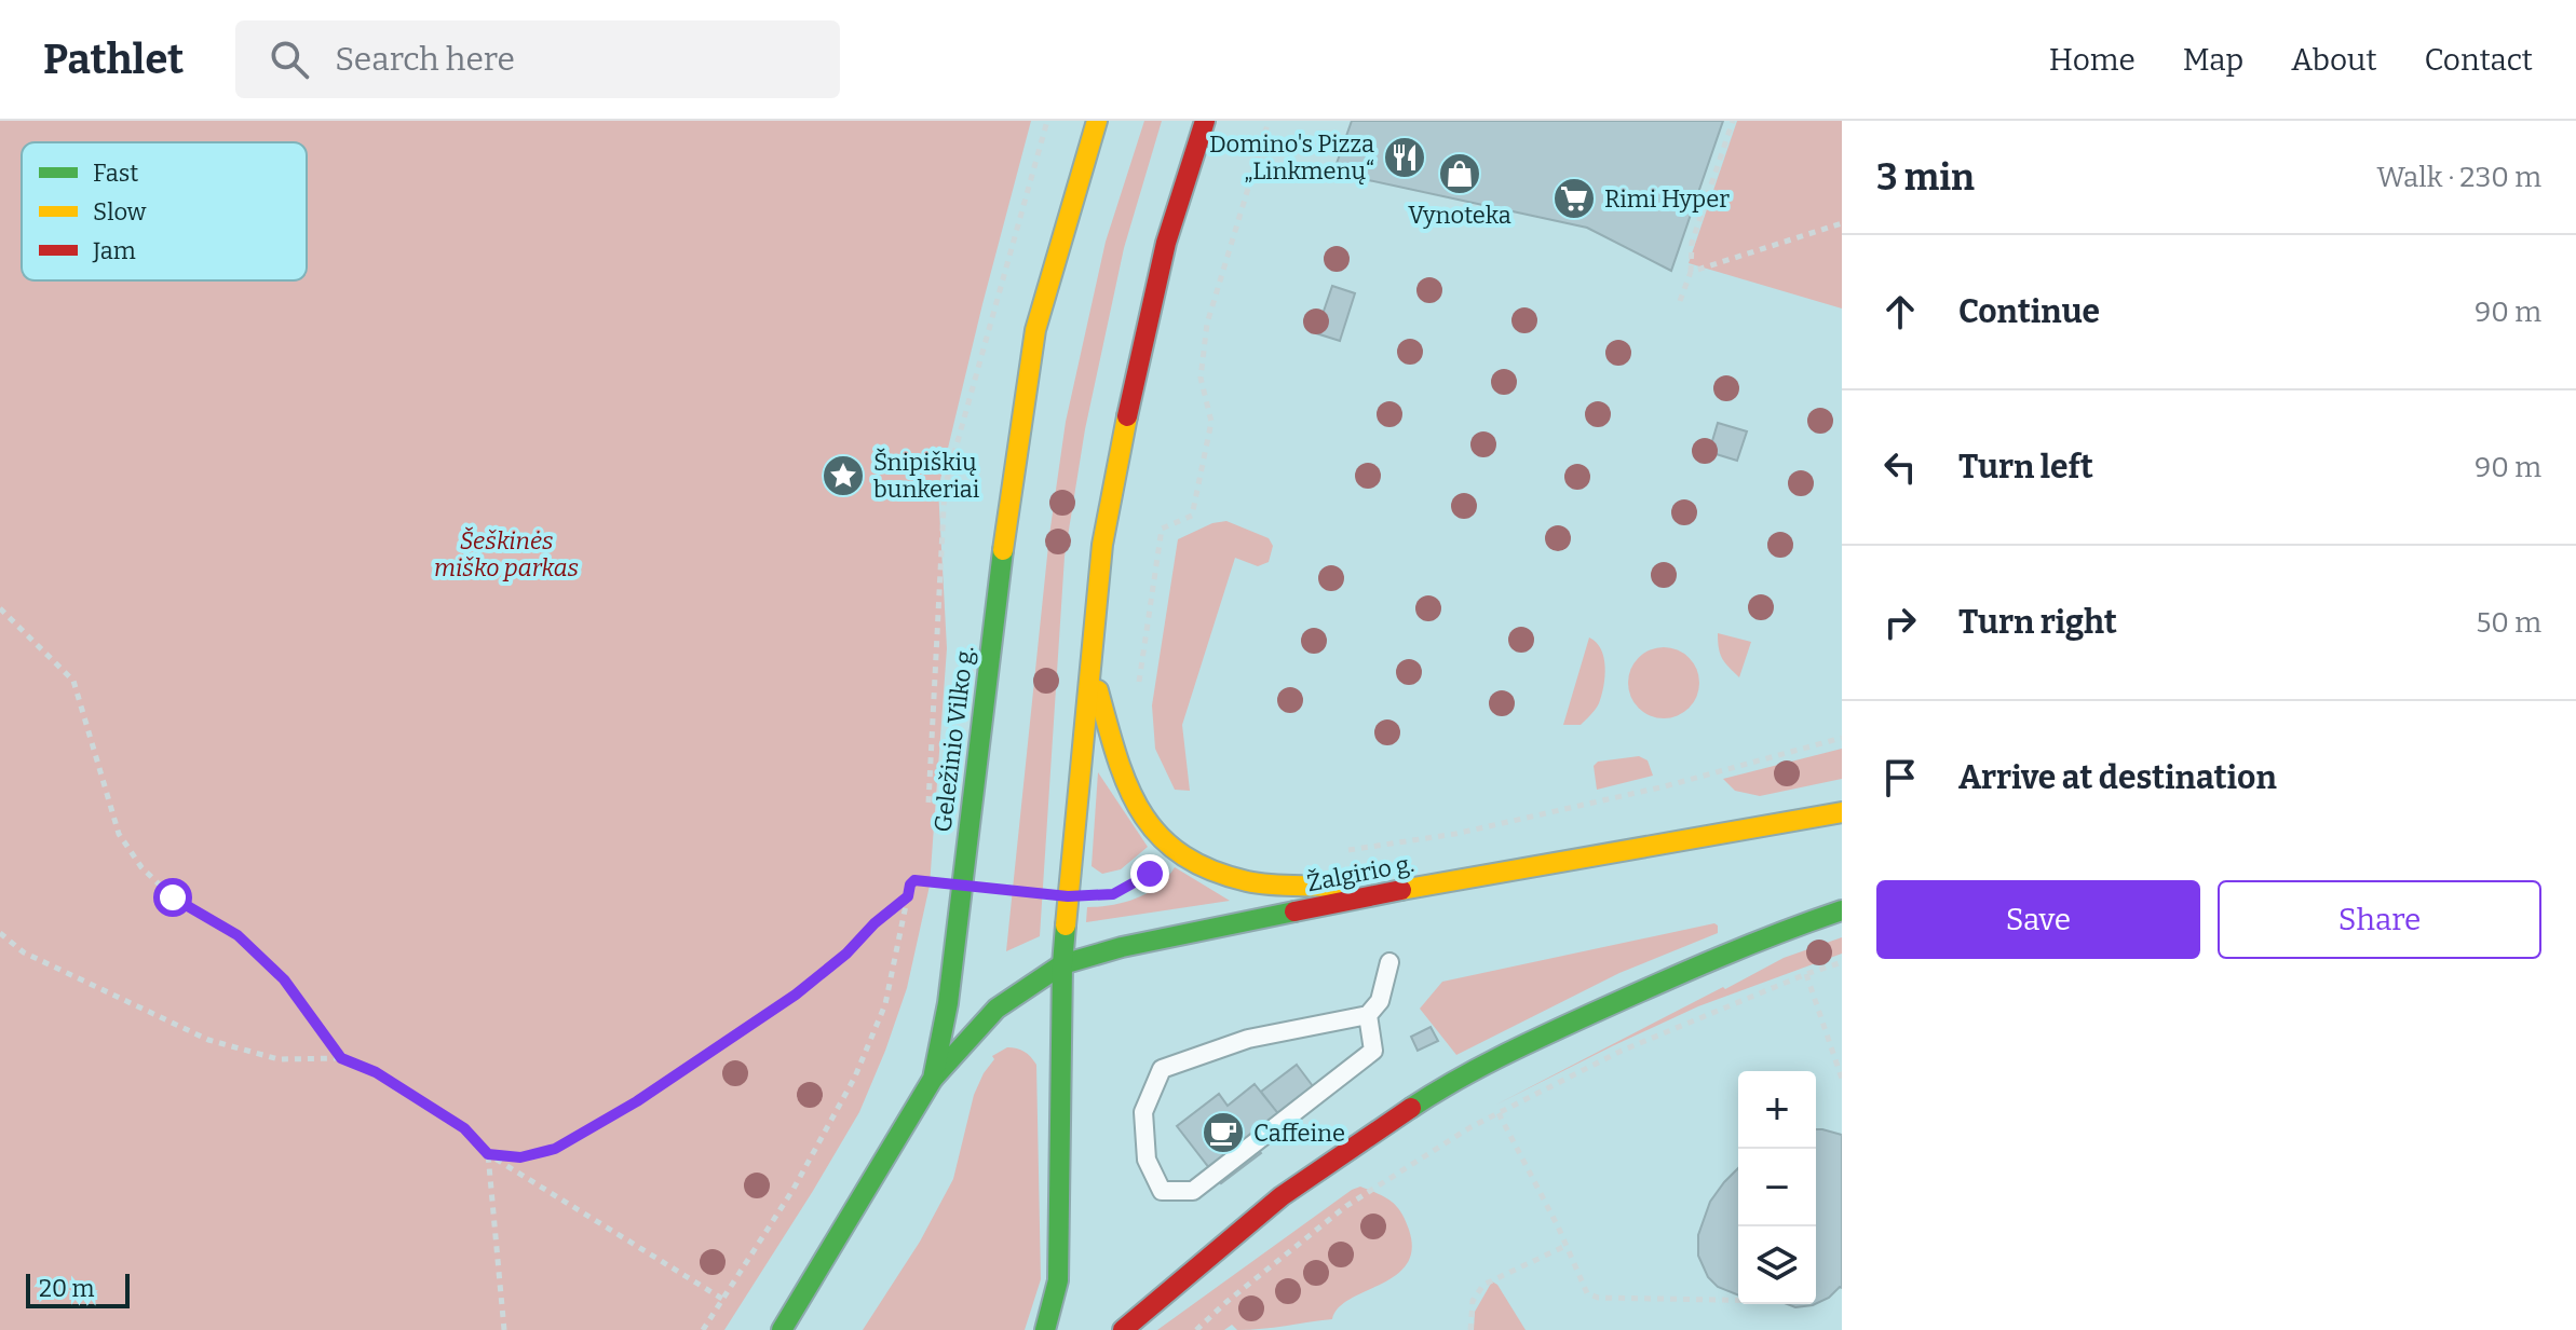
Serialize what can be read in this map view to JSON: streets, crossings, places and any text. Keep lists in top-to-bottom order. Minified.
{"streets":{"main road":["Geležinio Vilko g.","Žalgirio g."]},"crossings":[["Geležinio Vilko g.","Žalgirio g."]],"parks":["Šeškinės miško parkas"],"places":{"restaurant":["Domino's Pizza „Linkmenų“"],"shop":["Vynoteka"],"supermarket":["Rimi Hyper"],"place":["Šnipiškių bunkeriai"],"cafe":["Caffeine"]},"legend":["Fast","Slow","Jam"],"scale_bar":"20 m","page":{"header":"Pathlet","search":"Search here","nav":["Home","Map","About","Contact"],"heading":["3 min","Walk · 230 m"],"list":[["Continue","90 m"],["Turn left","90 m"],["Turn right","50 m"],"Arrive at destination"],"buttons":["Save","Share"],"map_buttons":["+","−"],"scale":"20 m"}}
